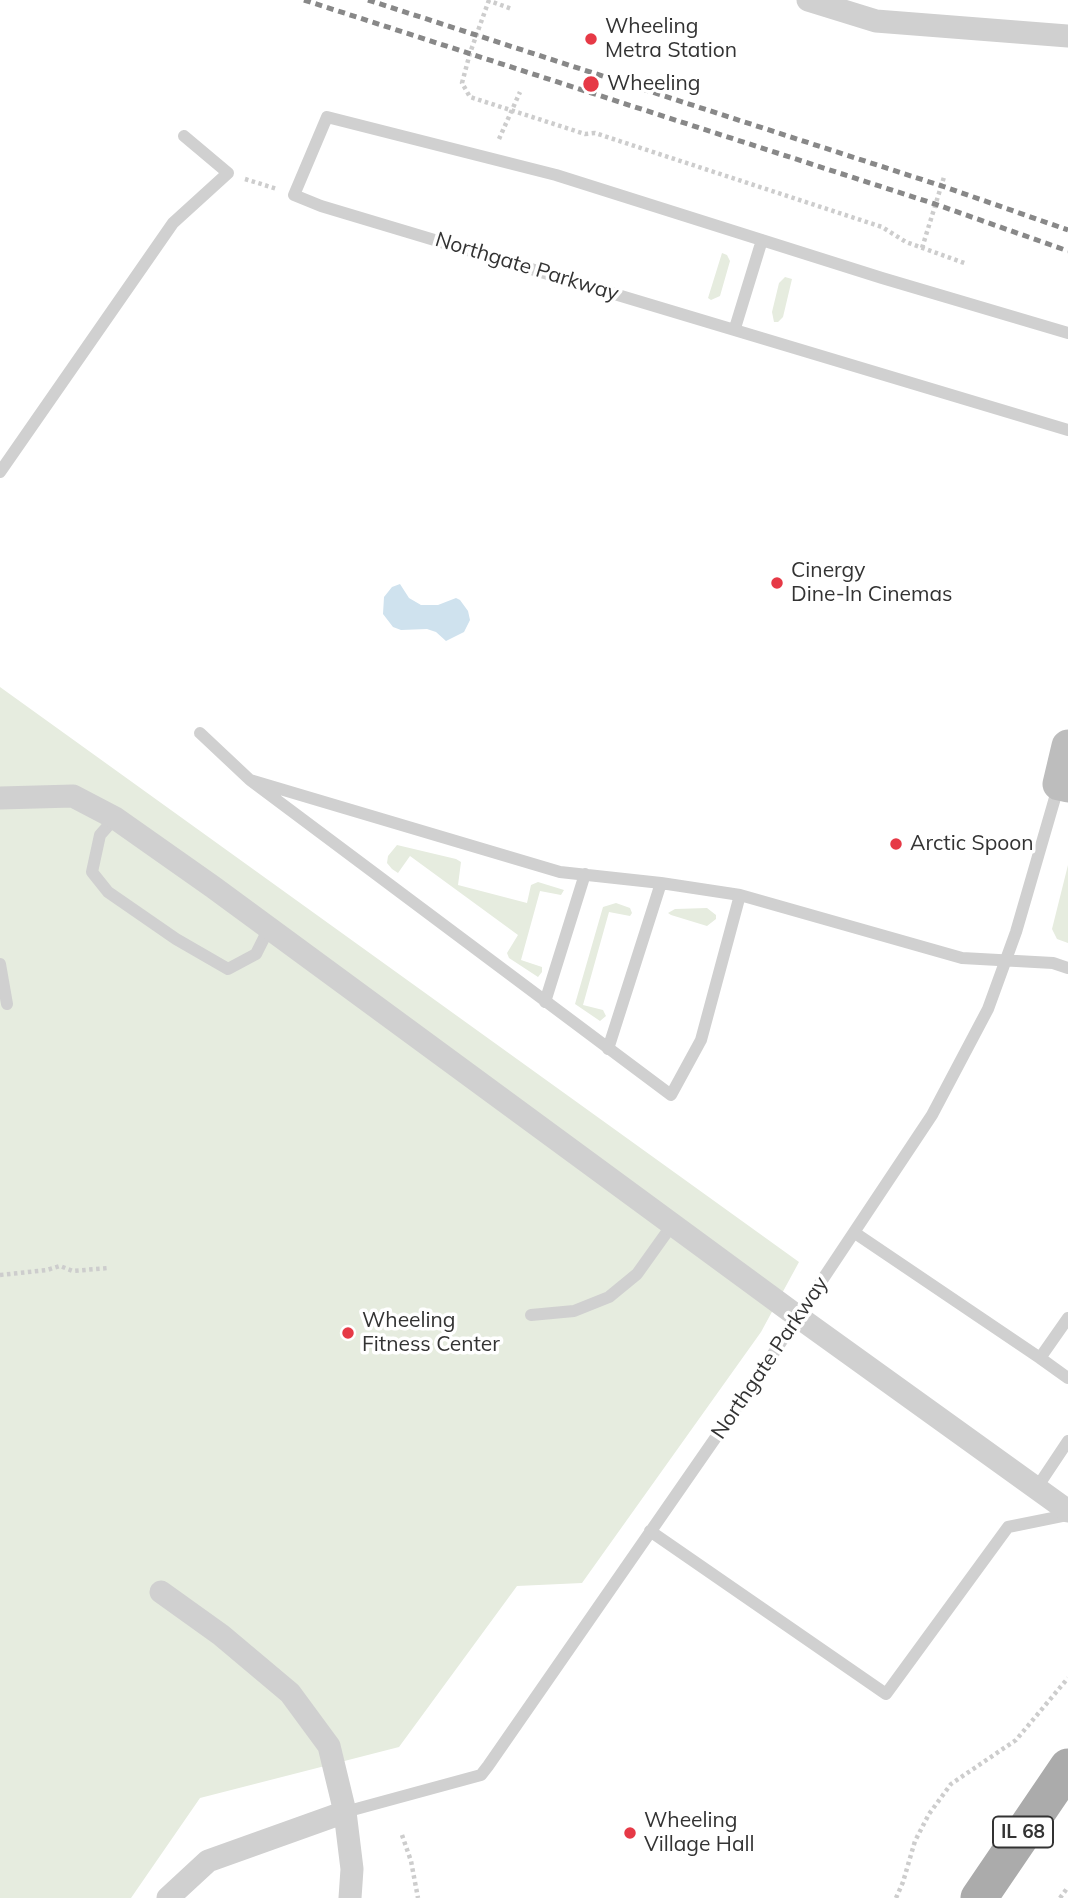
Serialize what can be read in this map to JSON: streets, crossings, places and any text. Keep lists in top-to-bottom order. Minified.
{"streets":{"main road":["IL 68"],"street":["Northgate Parkway"]},"places":["Wheeling Metra Station","Wheeling","Cinergy Dine-In Cinemas","Arctic Spoon","Wheeling Fitness Center","Wheeling Village Hall"]}
